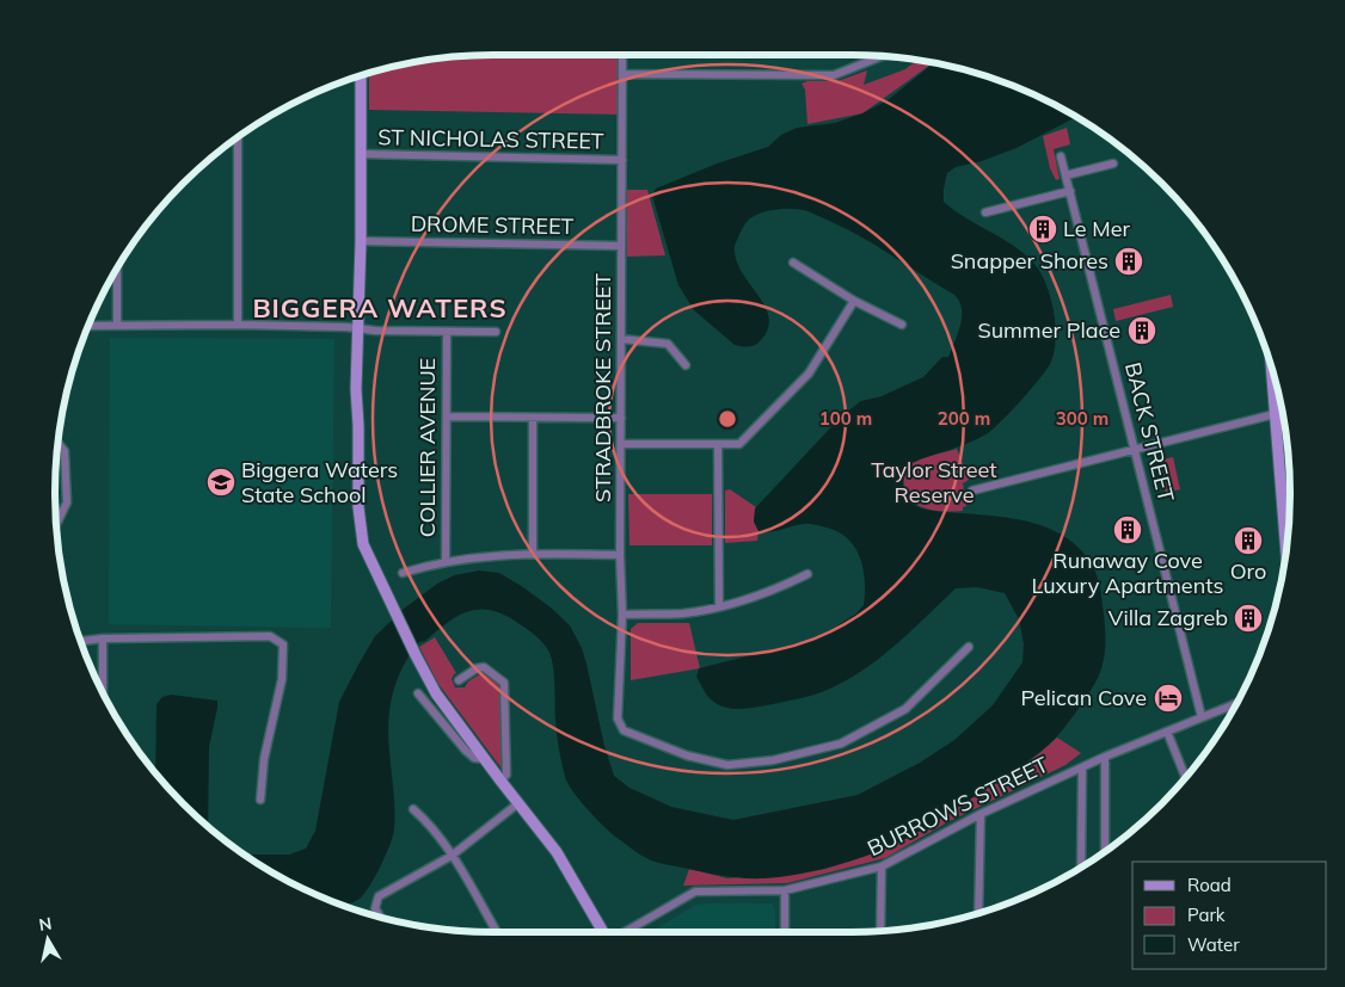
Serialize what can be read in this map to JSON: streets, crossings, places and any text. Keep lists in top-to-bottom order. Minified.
{"streets":{"street":["ST NICHOLAS STREET","DROME STREET","STRADBROKE STREET","BACK STREET","COLLIER AVENUE","BURROWS STREET"]},"crossings":[["ST NICHOLAS STREET","STRADBROKE STREET"],["DROME STREET","STRADBROKE STREET"],["BACK STREET","BURROWS STREET"]],"districts":["BIGGERA WATERS"],"parks":["Taylor Street Reserve"],"places":{"building":["Le Mer","Snapper Shores","Summer Place","Runaway Cove Luxury Apartments","Oro","Villa Zagreb"],"school or university":["Biggera Waters State School"],"hotel":["Pelican Cove"]},"legend":["Road","Park","Water"],"north":"top","rings":["100 m","200 m","300 m"]}
